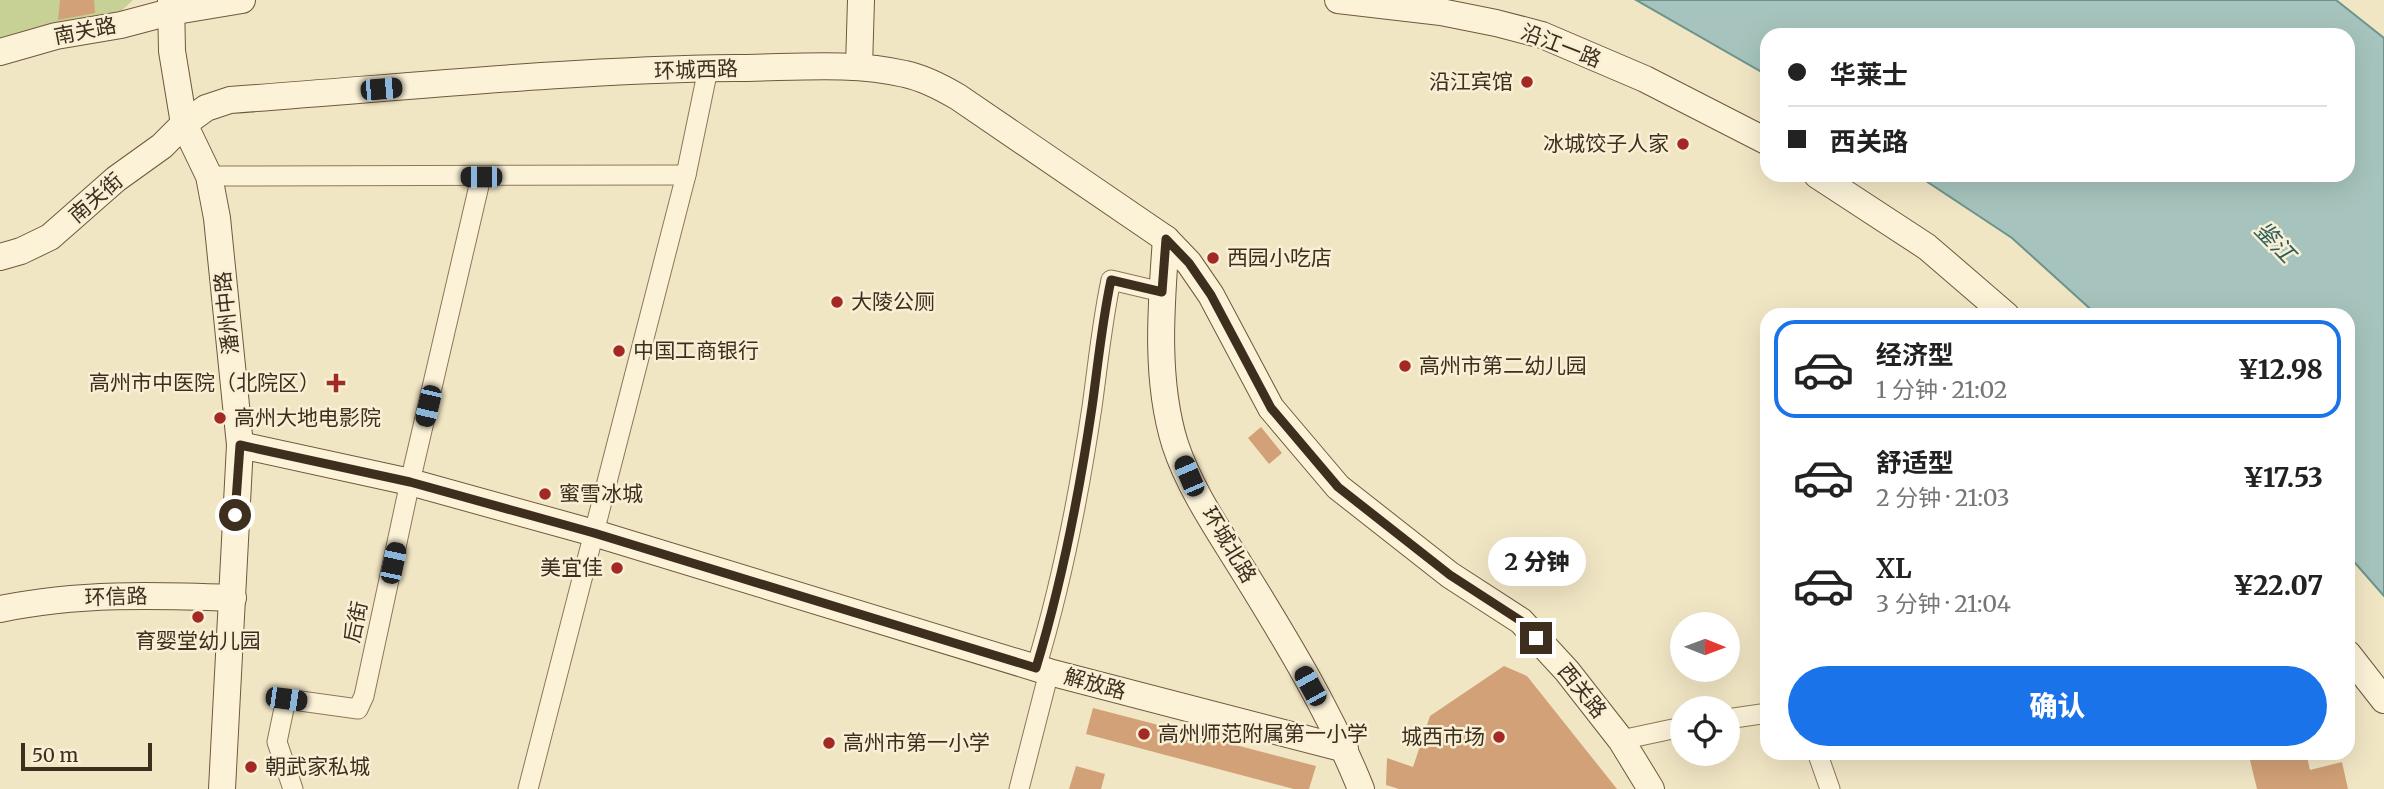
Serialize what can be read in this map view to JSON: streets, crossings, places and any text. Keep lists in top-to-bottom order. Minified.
{"streets":{"street":["南关路","沿江一路","环城西路","南关街","潘州中路","环城北路","环信路","后街","解放路","西关路"]},"crossings":[["南关路","潘州中路"],["环城西路","南关街"],["环城西路","潘州中路"],["环城西路","环城北路"],["环城西路","西关路"],["南关街","潘州中路"],["潘州中路","环信路"],["潘州中路","解放路"],["环城北路","解放路"],["环城北路","西关路"],["后街","解放路"]],"water":["鉴江"],"places":{"other":["沿江宾馆","冰城饺子人家","西园小吃店","大陵公厕","中国工商银行","高州市第二幼儿园","高州大地电影院","蜜雪冰城","美宜佳","育婴堂幼儿园","高州师范附属第一小学","城西市场","高州市第一小学","朝武家私城"],"health":["高州市中医院（北院区）"]},"scale_bar":"50 m","north":"right","page":{"banner":["华莱士","西关路"],"list":[{"name":"经济型","note":"1 分钟 · 21:02","value":"¥12.98"},{"name":"舒适型","note":"2 分钟 · 21:03","value":"¥17.53"},{"name":"XL","note":"3 分钟 · 21:04","value":"¥22.07"}],"bubble":"2 分钟","buttons":"确认","scale":"50 m"}}
